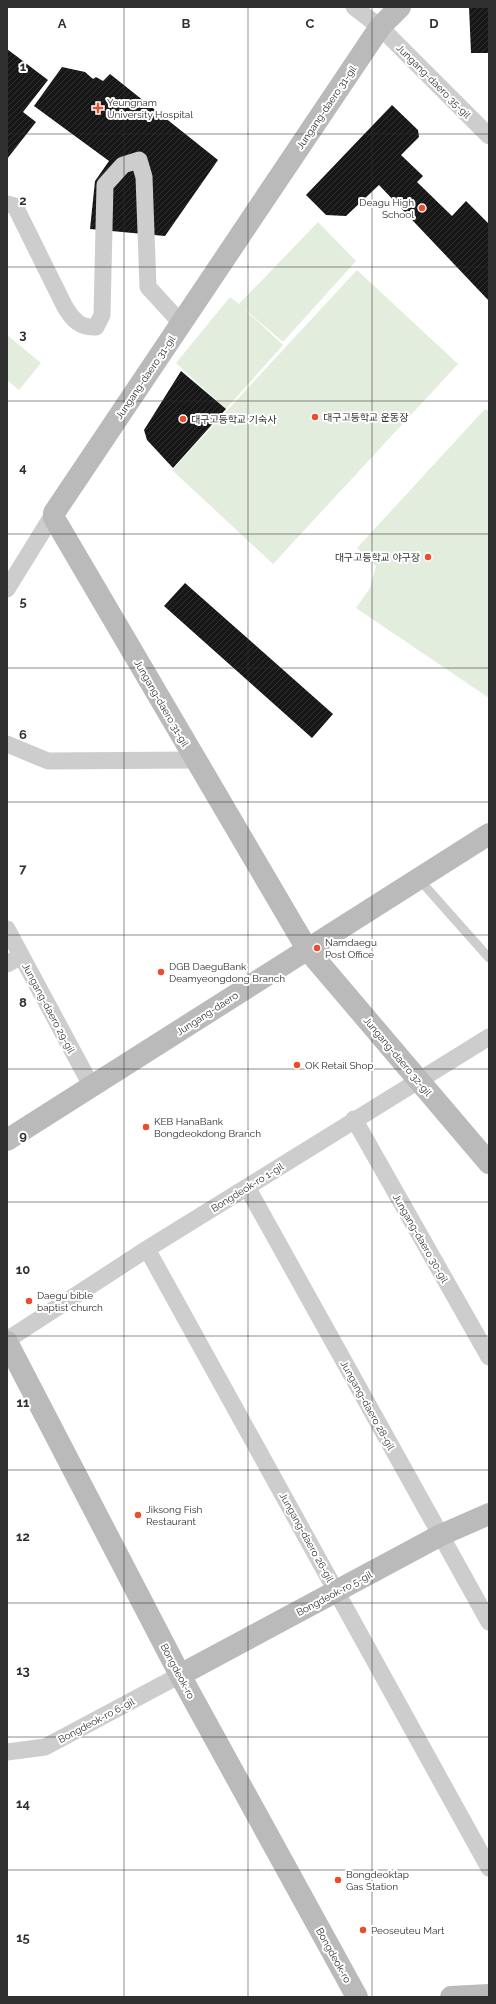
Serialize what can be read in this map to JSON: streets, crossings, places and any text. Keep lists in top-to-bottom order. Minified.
{"streets":{"street":["Jungang-daero 35-gil","Jungang-daero 31-gil","Jungang-daero 29-gil","Jungang-daero","Jungang-daero 32-gil","Bongdeok-ro 1-gil","Jungang-daero 30-gil","Jungang-daero 28-gil","Jungang-daero 26-gil","Bongdeok-ro 5-gil","Bongdeok-ro","Bongdeok-ro 6-gil"]},"crossings":[["Jungang-daero 35-gil","Jungang-daero 31-gil"],["Jungang-daero 31-gil","Jungang-daero"],["Jungang-daero 31-gil","Jungang-daero 32-gil"],["Jungang-daero 29-gil","Jungang-daero"],["Jungang-daero","Jungang-daero 32-gil"],["Jungang-daero 32-gil","Bongdeok-ro 1-gil"],["Bongdeok-ro 1-gil","Jungang-daero 30-gil"],["Bongdeok-ro 1-gil","Jungang-daero 28-gil"],["Bongdeok-ro 1-gil","Jungang-daero 26-gil"],["Bongdeok-ro 1-gil","Bongdeok-ro"],["Jungang-daero 28-gil","Bongdeok-ro 5-gil"],["Jungang-daero 26-gil","Bongdeok-ro 5-gil"],["Bongdeok-ro 5-gil","Bongdeok-ro"],["Bongdeok-ro 5-gil","Bongdeok-ro 6-gil"],["Bongdeok-ro","Bongdeok-ro 6-gil"]],"places":{"health":["Yeungnam University Hospital"],"other":["Deagu High School","대구고등학교 운동장","대구고등학교 기숙사","대구고등학교 야구장","Namdaegu Post Office","DGB DaeguBank Deamyeongdong Branch","OK Retail Shop","KEB HanaBank Bongdeokdong Branch","Daegu bible baptist church","Jiksong Fish Restaurant","Bongdeoktap Gas Station","Peoseuteu Mart"]},"grid":{"columns":["A","B","C","D"],"rows":["1","2","3","4","5","6","7","8","9","10","11","12","13","14","15"]}}
